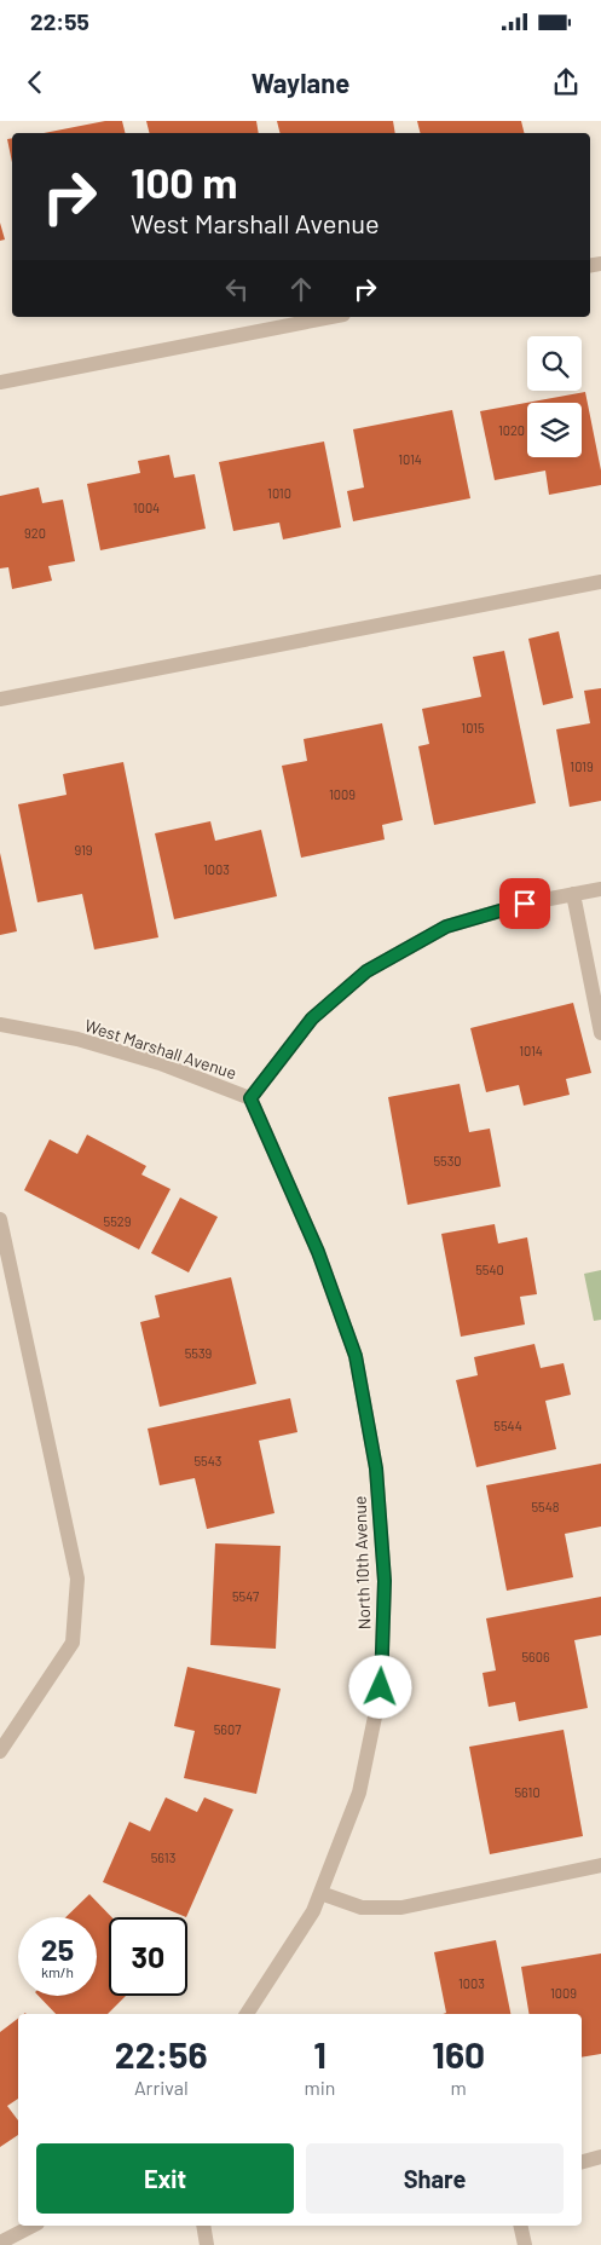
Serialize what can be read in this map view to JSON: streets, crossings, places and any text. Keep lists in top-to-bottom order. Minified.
{"streets":{"street":["West Marshall Avenue","North 10th Avenue"]},"crossings":[["West Marshall Avenue","North 10th Avenue"]],"house_numbers":["1020","1014","1010","1004","920","1015","1019","1009","919","1003","1014","5530","5529","5540","5539","5544","5543","5548","5547","5606","5607","5610","5613","1003","1009"],"page":{"status":"22:55","header":"Waylane","turn":["100 m","West Marshall Avenue"],"speed":"25 km/h","limit":"30","eta":["22:56","Arrival","1","min","160","m"],"buttons":["Exit","Share"]}}
